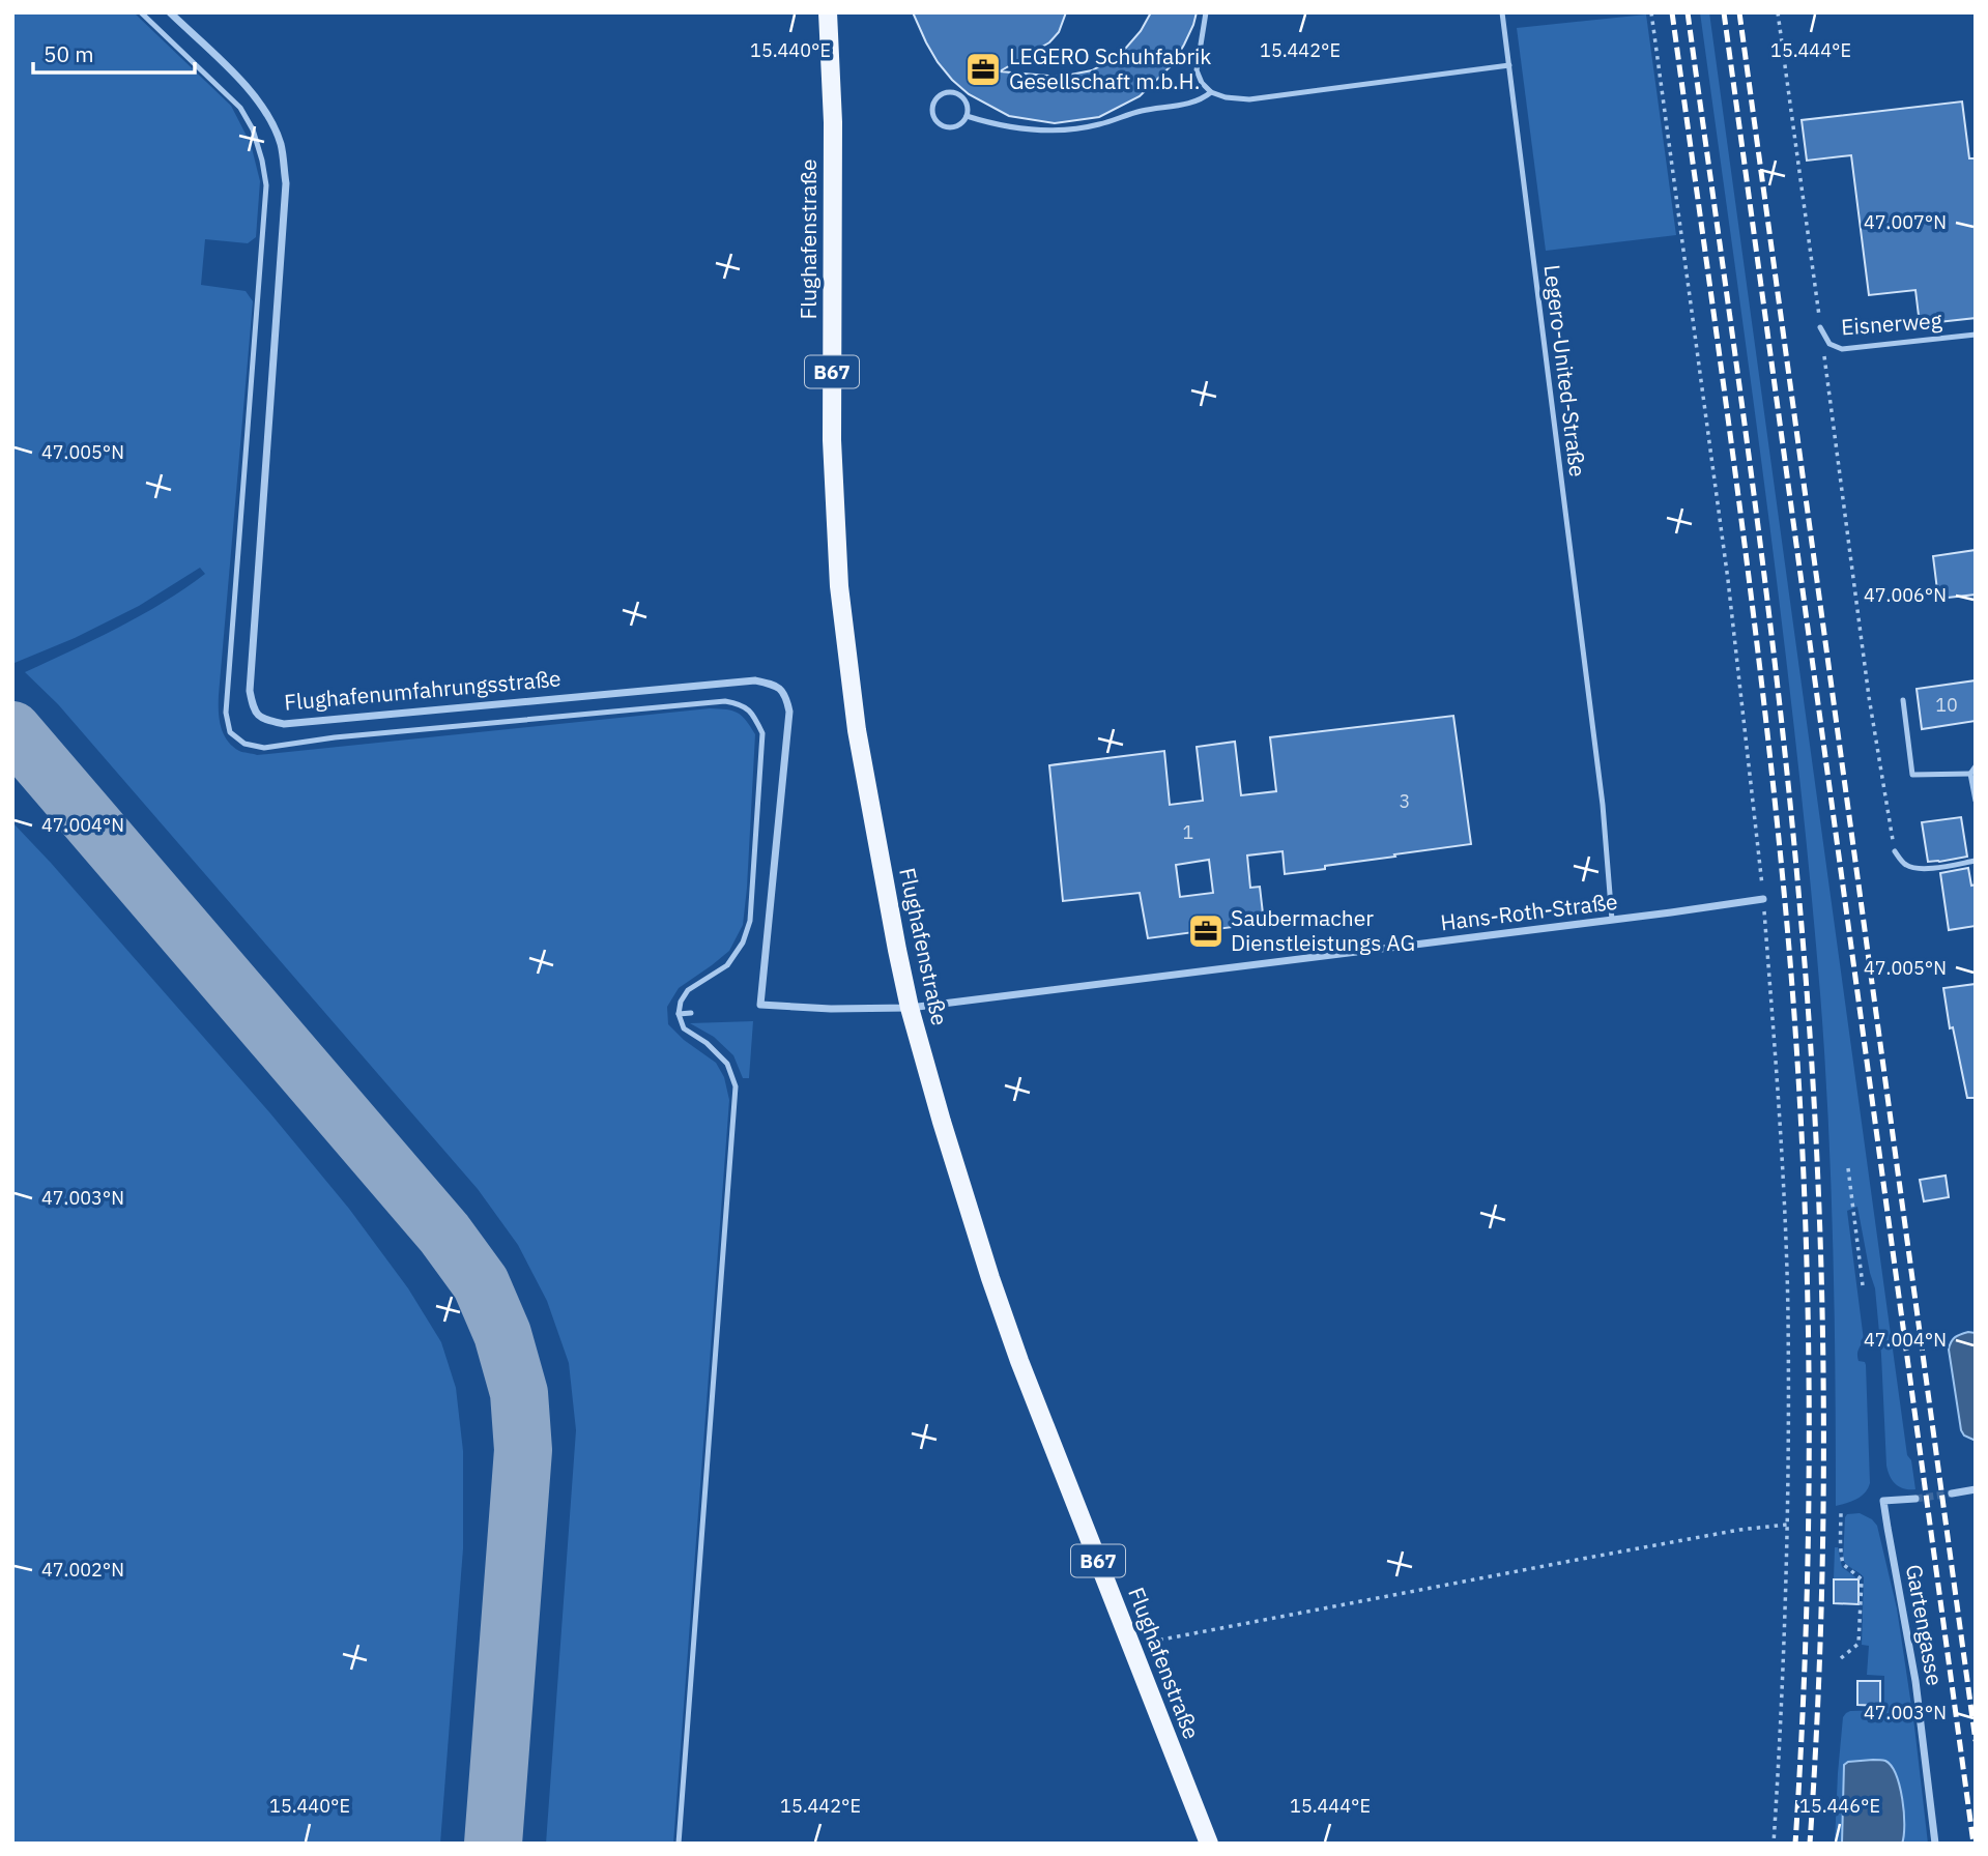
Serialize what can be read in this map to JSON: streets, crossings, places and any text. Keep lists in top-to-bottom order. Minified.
{"streets":{"main road":["Flughafenstraße","B67"],"street":["Flughafenumfahrungsstraße","Hans-Roth-Straße","Gartengasse"],"lane":["Eisnerweg","Legero-United-Straße"]},"crossings":[["Flughafenstraße","Flughafenumfahrungsstraße"],["Flughafenstraße","Hans-Roth-Straße"],["Legero-United-Straße","Hans-Roth-Straße"],["Flughafenumfahrungsstraße","Hans-Roth-Straße"]],"places":{"office":["LEGERO Schuhfabrik Gesellschaft m.b.H.","Saubermacher Dienstleistungs AG"]},"house_numbers":["10","3","1"],"scale_bar":"50 m","coordinates":["15.440°E","15.442°E","15.444°E","47.007°N","47.005°N","47.006°N","47.004°N","47.003°N","47.002°N","15.446°E"]}
